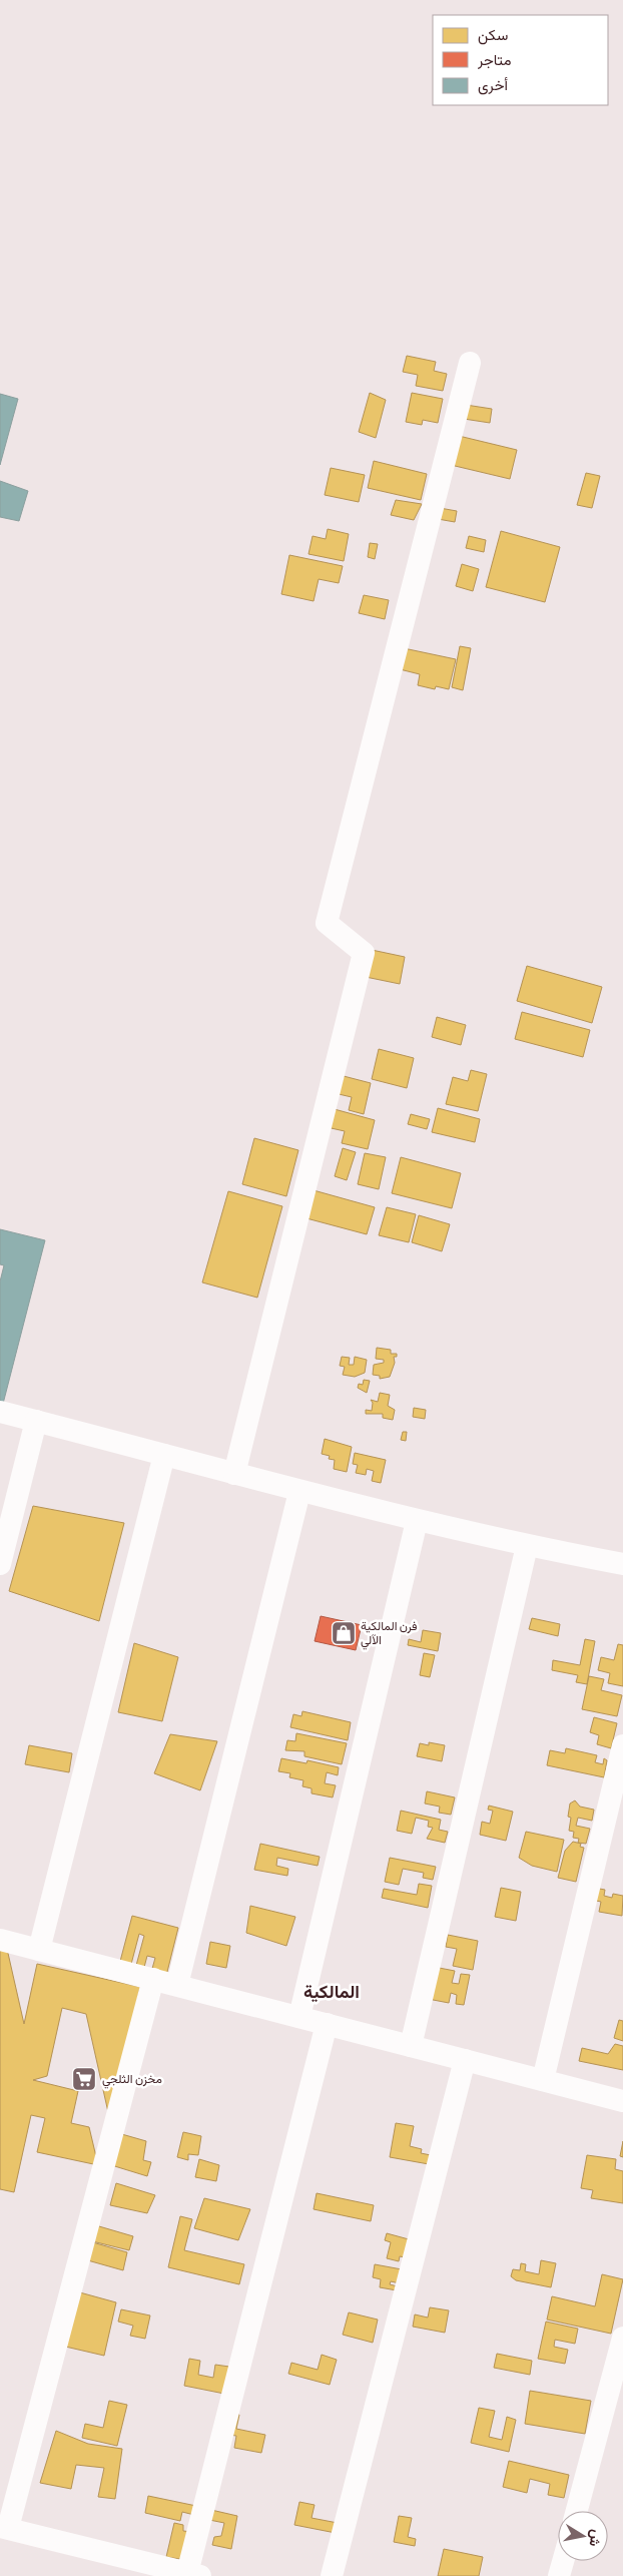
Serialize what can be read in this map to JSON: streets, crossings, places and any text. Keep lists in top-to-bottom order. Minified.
{"districts":["المالكية"],"places":{"shop":["فرن المالكية الآلي"],"supermarket":["مخزن الثلجي"]},"legend":["سكن","متاجر","أخرى"],"north":"right"}
